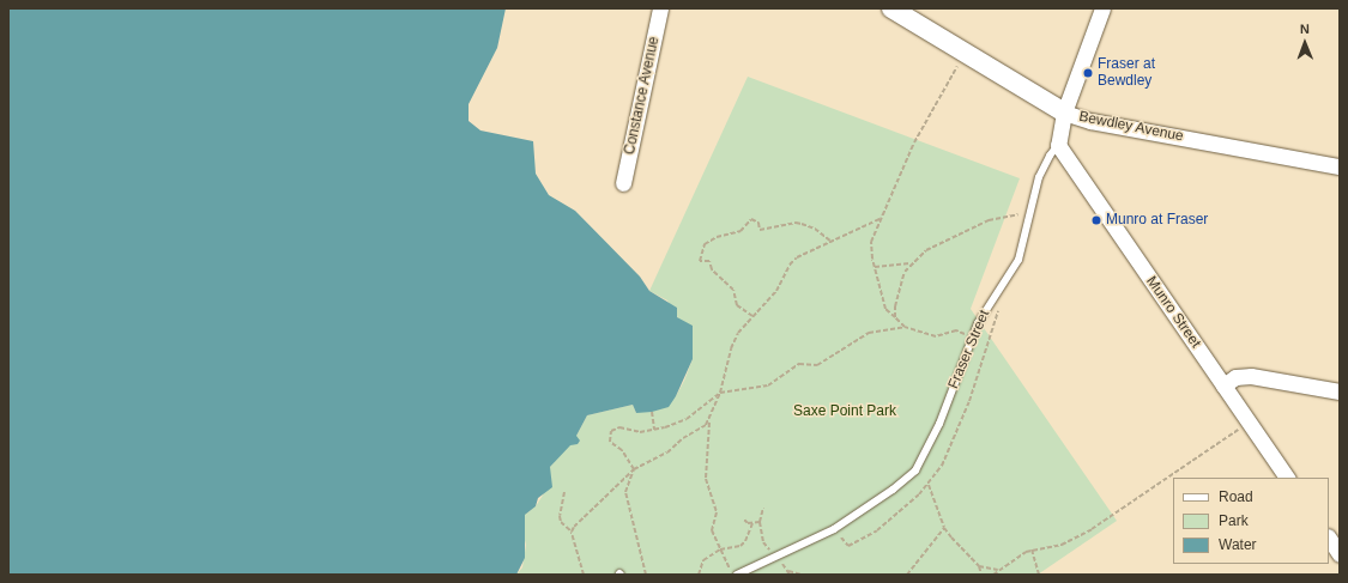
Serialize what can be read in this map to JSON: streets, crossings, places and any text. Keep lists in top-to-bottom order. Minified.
{"streets":{"street":["Constance Avenue","Bewdley Avenue","Munro Street","Fraser Street"]},"crossings":[["Bewdley Avenue","Fraser Street"],["Munro Street","Fraser Street"]],"parks":["Saxe Point Park"],"places":["Fraser at Bewdley","Munro at Fraser"],"legend":["Road","Park","Water"],"north":"top"}
